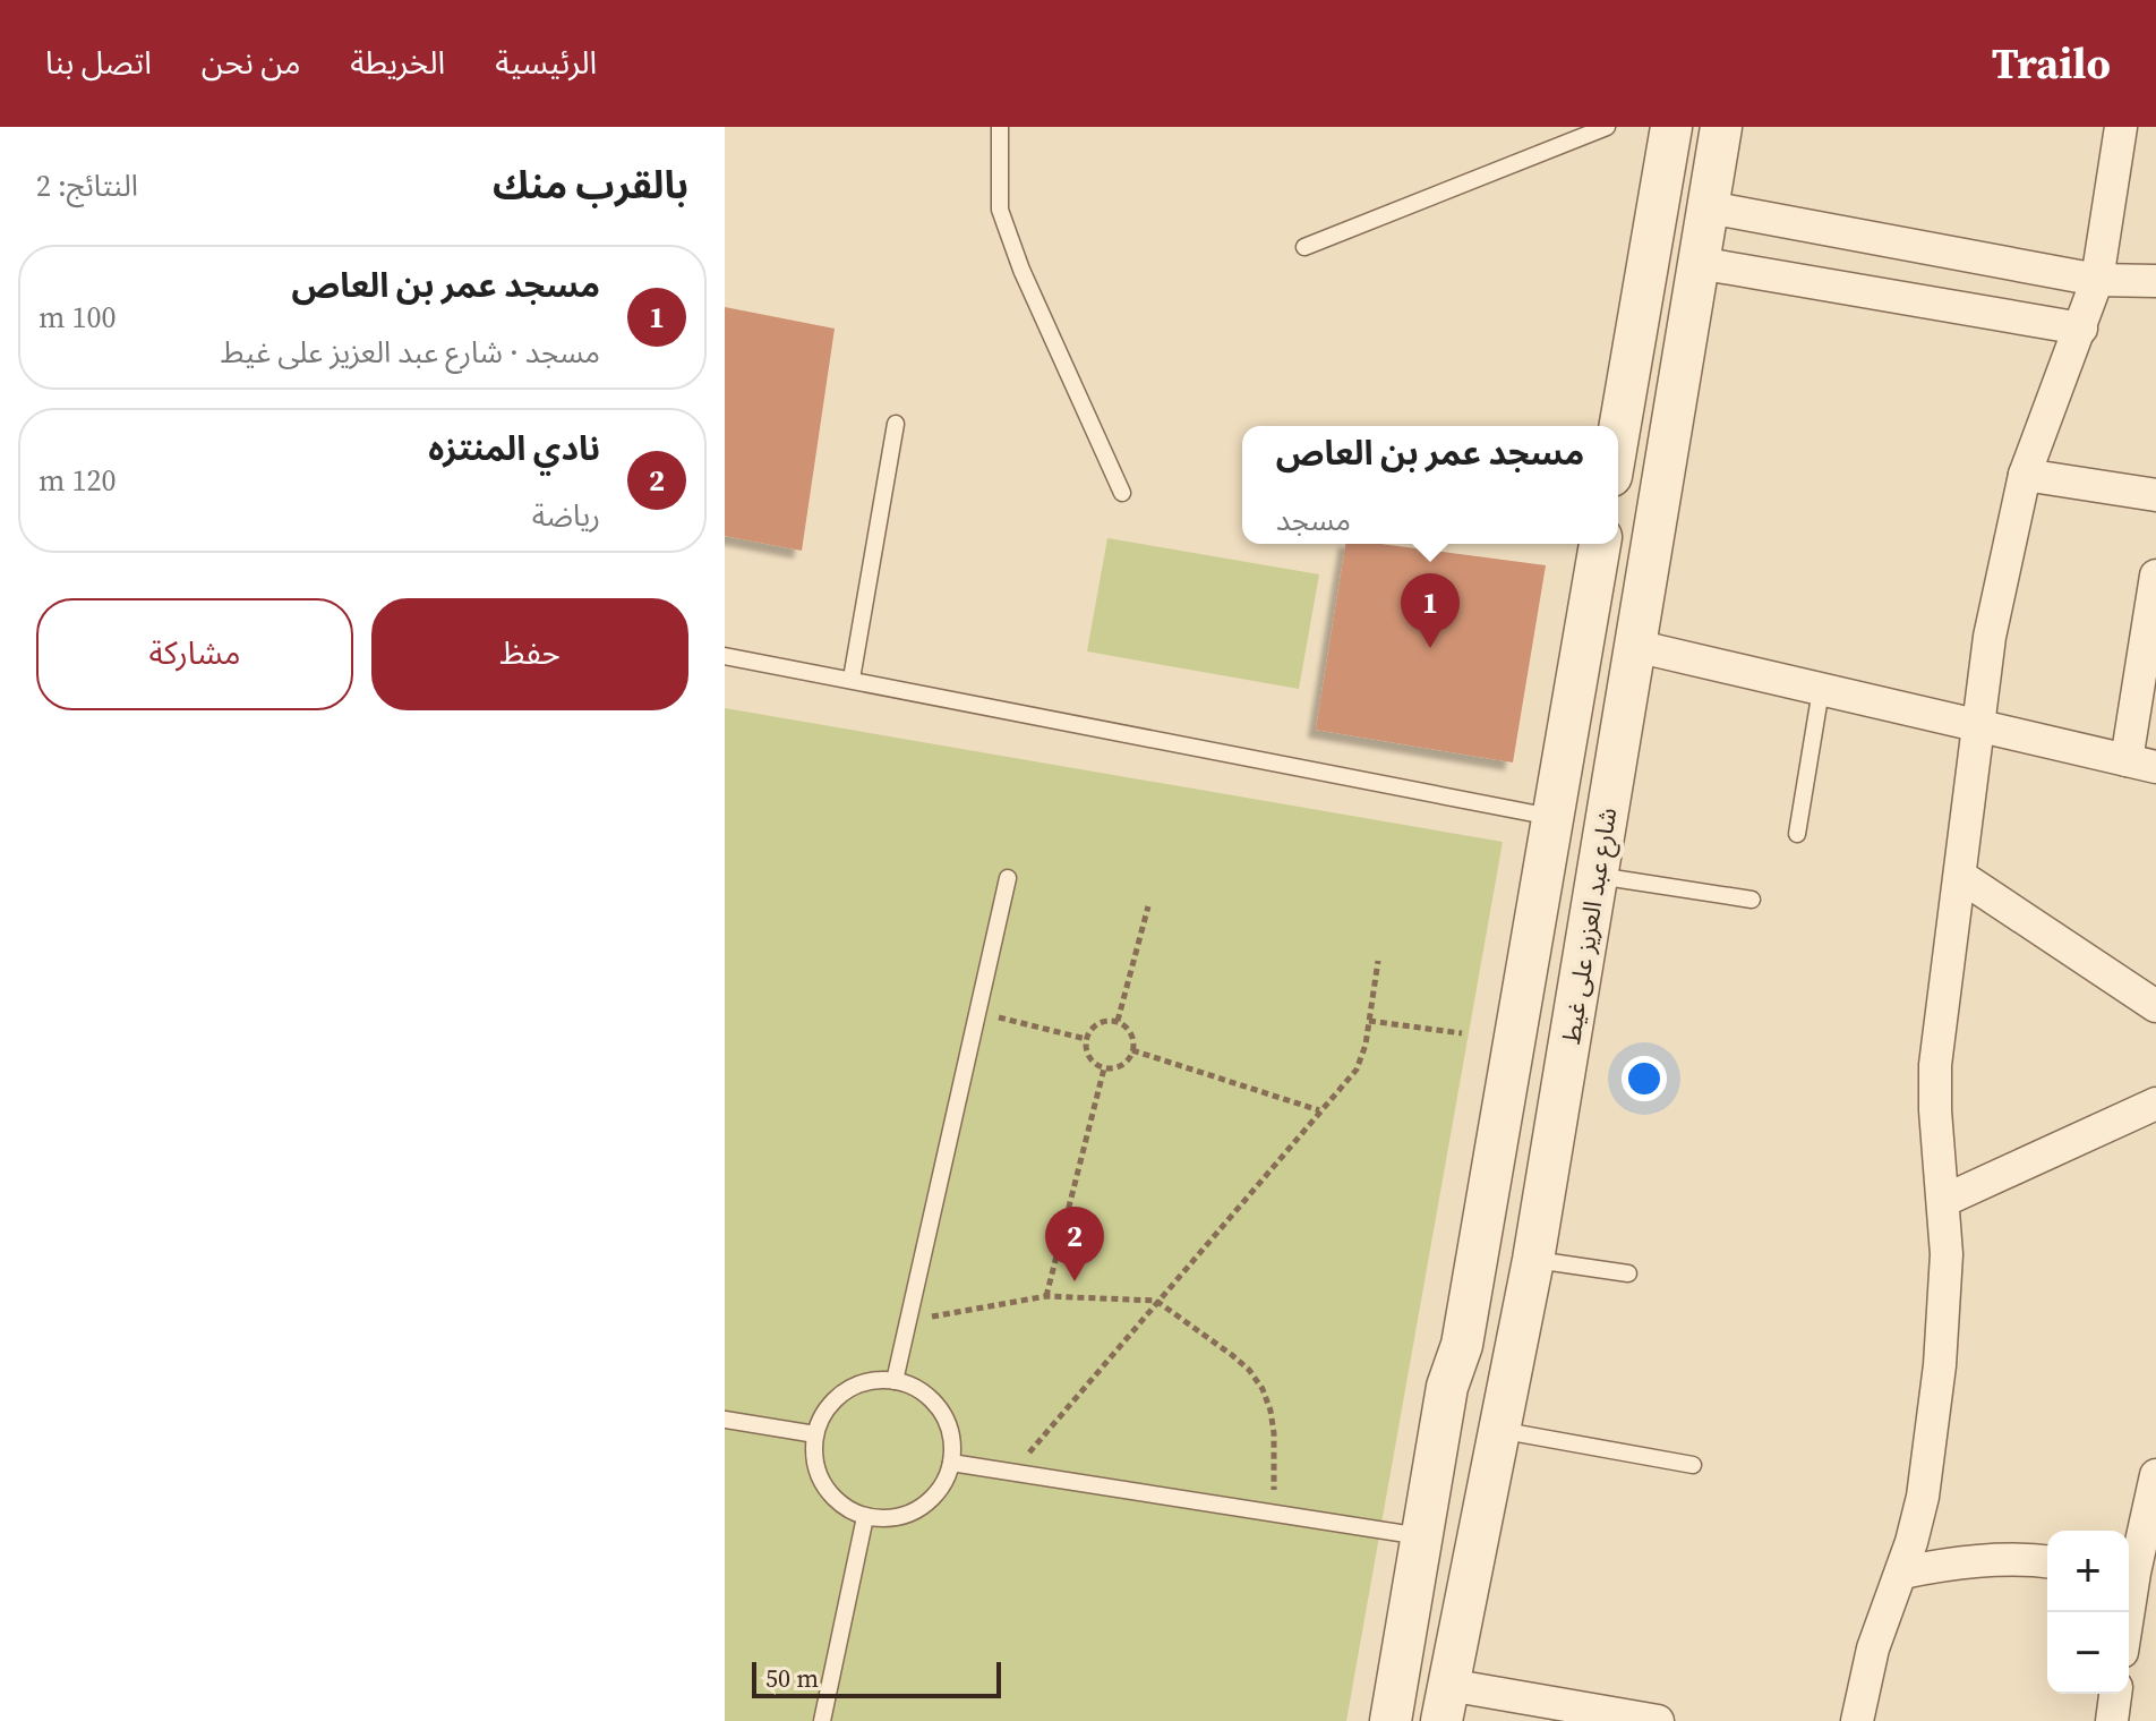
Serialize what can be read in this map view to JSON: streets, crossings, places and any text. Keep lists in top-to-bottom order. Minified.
{"streets":{"street":["شارع عبد العزيز على غيط"]},"scale_bar":"50 m","page":{"header":"Trailo","nav":["الرئيسية","الخريطة","من نحن","اتصل بنا"],"heading":["بالقرب منك","النتائج: 2"],"list":[{"mark":"1","name":"مسجد عمر بن العاص","note":"مسجد · شارع عبد العزيز على غيط","value":"100 m"},{"mark":"2","name":"نادي المنتزه","note":"رياضة","value":"120 m"}],"popup":["مسجد عمر بن العاص","مسجد"],"buttons":["حفظ","مشاركة"],"pins":["1","2"],"map_buttons":["+","−"],"scale":"50 m"}}
